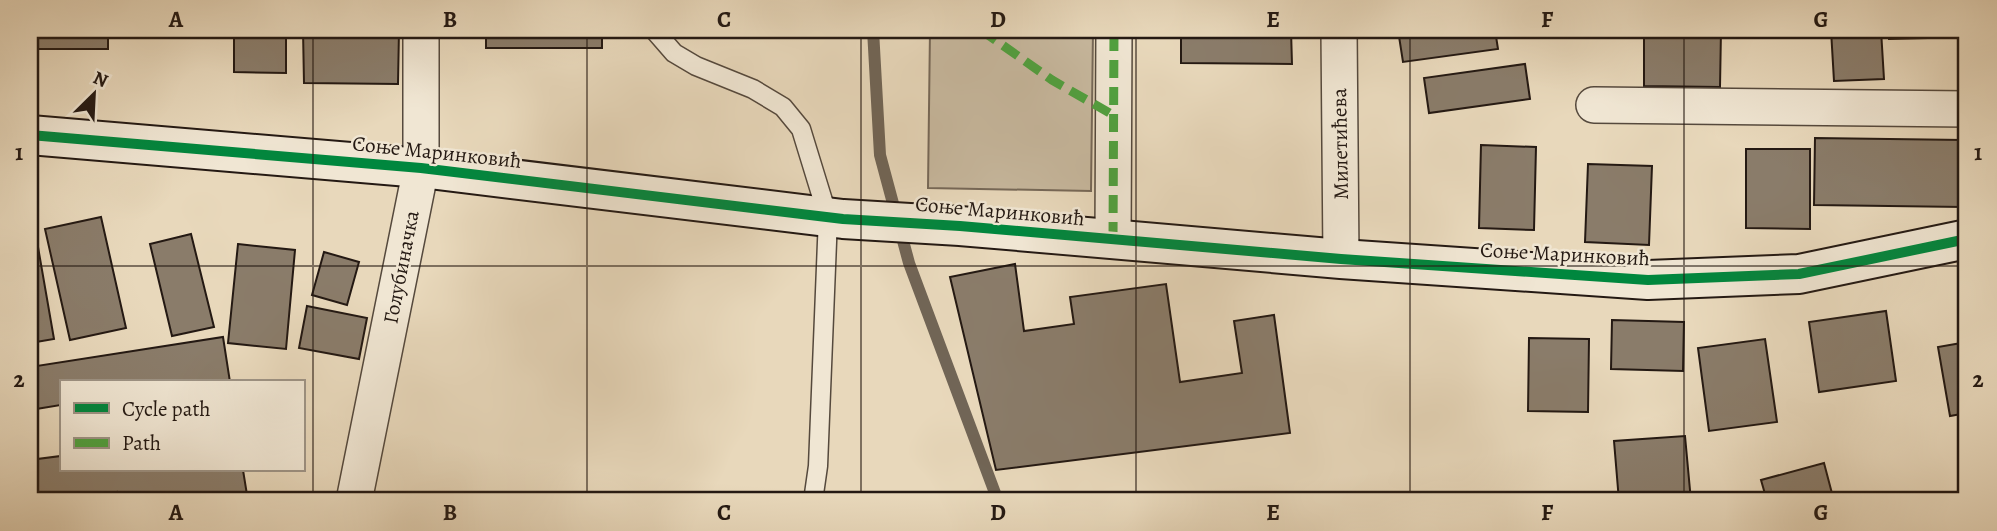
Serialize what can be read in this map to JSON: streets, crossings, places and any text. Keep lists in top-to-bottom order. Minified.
{"streets":{"street":["Милетићева","Соње Маринковић","Голубиначка"]},"crossings":[["Милетићева","Соње Маринковић"],["Соње Маринковић","Голубиначка"]],"legend":["Cycle path","Path"],"north":"top right","grid":{"columns":["A","B","C","D","E","F","G"],"rows":["1","2"]}}
